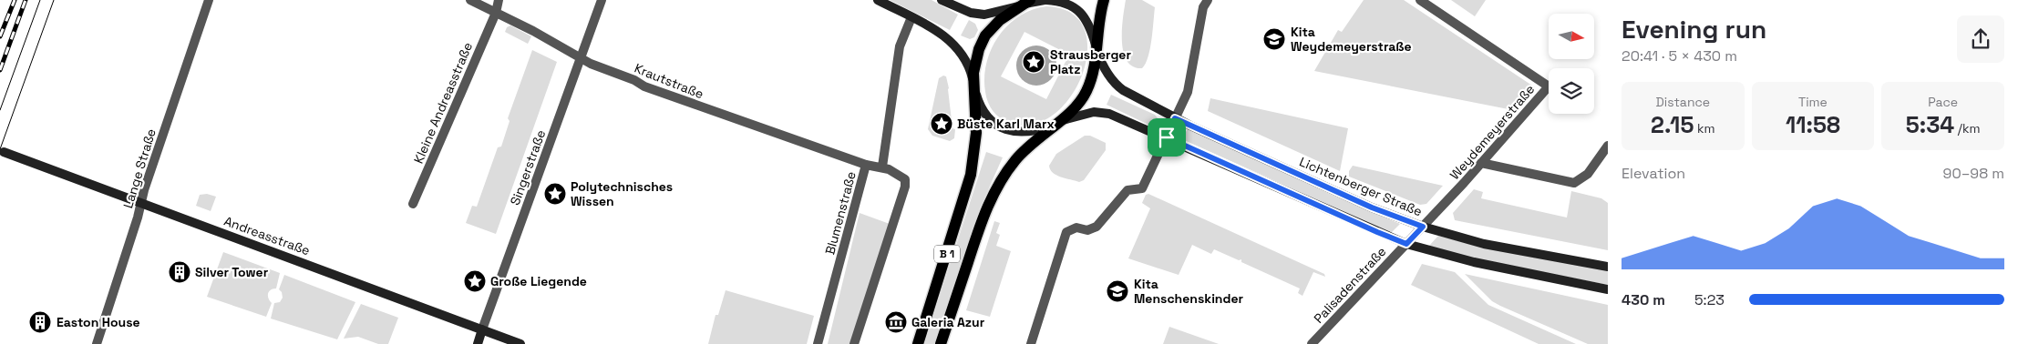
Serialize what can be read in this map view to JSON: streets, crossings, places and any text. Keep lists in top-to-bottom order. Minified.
{"streets":{"main road":["Singerstraße","Lichtenberger Straße","Andreasstraße","B 1"],"street":["Krautstraße","Kleine Andreasstraße","Weydemeyerstraße","Lange Straße","Blumenstraße","Palisadenstraße"]},"crossings":[["Krautstraße","Kleine Andreasstraße"],["Krautstraße","Singerstraße"],["Krautstraße","Blumenstraße"],["Weydemeyerstraße","Lichtenberger Straße"],["Singerstraße","Andreasstraße"],["Lange Straße","Andreasstraße"],["Lichtenberger Straße","B 1"],["Lichtenberger Straße","Palisadenstraße"]],"places":{"school or university":["Kita Weydemeyerstraße","Kita Menschenskinder"],"place":["Strausberger Platz","Büste Karl Marx","Polytechnisches Wissen","Große Liegende"],"building":["Silver Tower","Easton House"],"museum":["Galeria Azur"]},"north":"right","page":{"heading":["Evening run","20:41 · 5 × 430 m"],"stats":[["Distance","2.15 km"],["Time","11:58"],["Pace","5:34 /km"]],"chart":["Elevation","90–98 m"],"list":[{"name":"430 m","note":"5:23"}]}}
